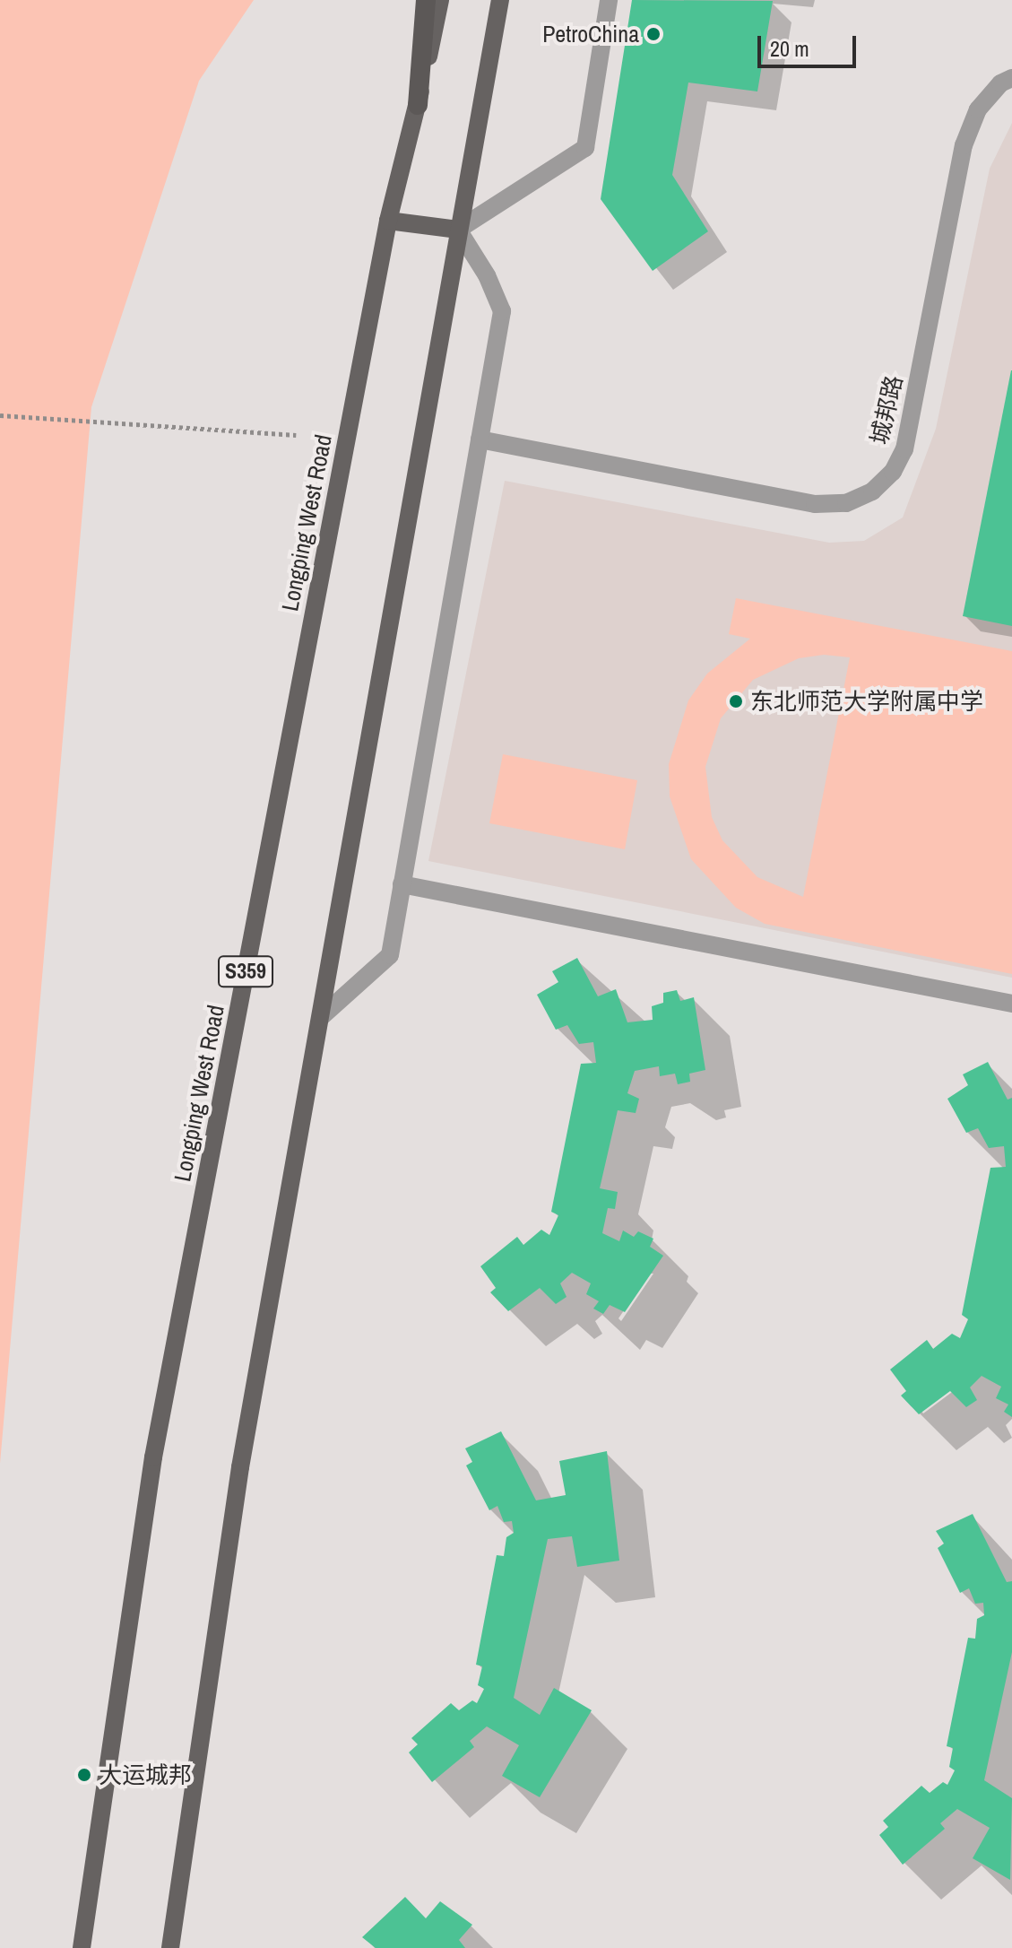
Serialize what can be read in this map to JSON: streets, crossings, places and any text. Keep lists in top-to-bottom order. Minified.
{"streets":{"main road":["Longping West Road","S359"],"street":["城邦路"]},"places":["PetroChina","东北师范大学附属中学","大运城邦"],"scale_bar":"20 m"}
